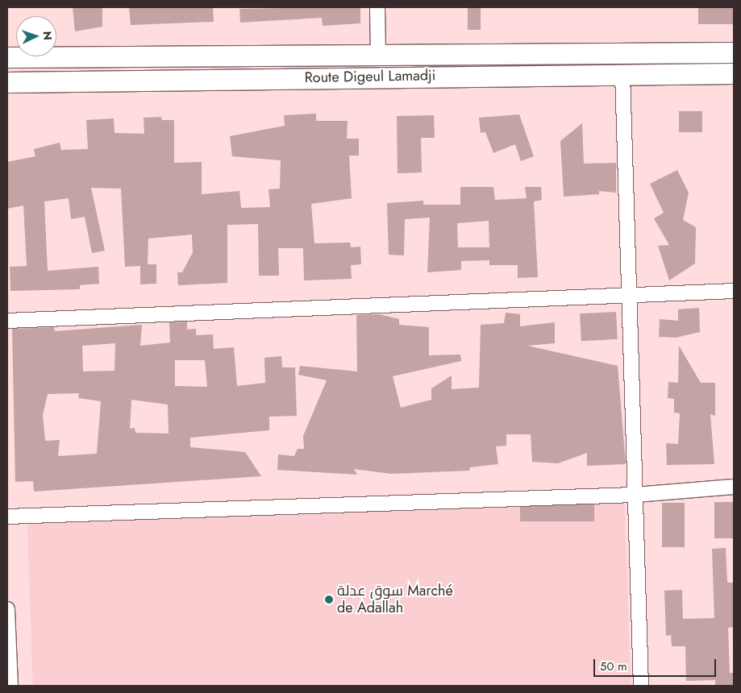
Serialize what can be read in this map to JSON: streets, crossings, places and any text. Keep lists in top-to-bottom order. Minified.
{"streets":{"main road":["Route Digeul Lamadji"]},"places":["سوق عدلة Marché de Adallah"],"scale_bar":"50 m","north":"right"}
